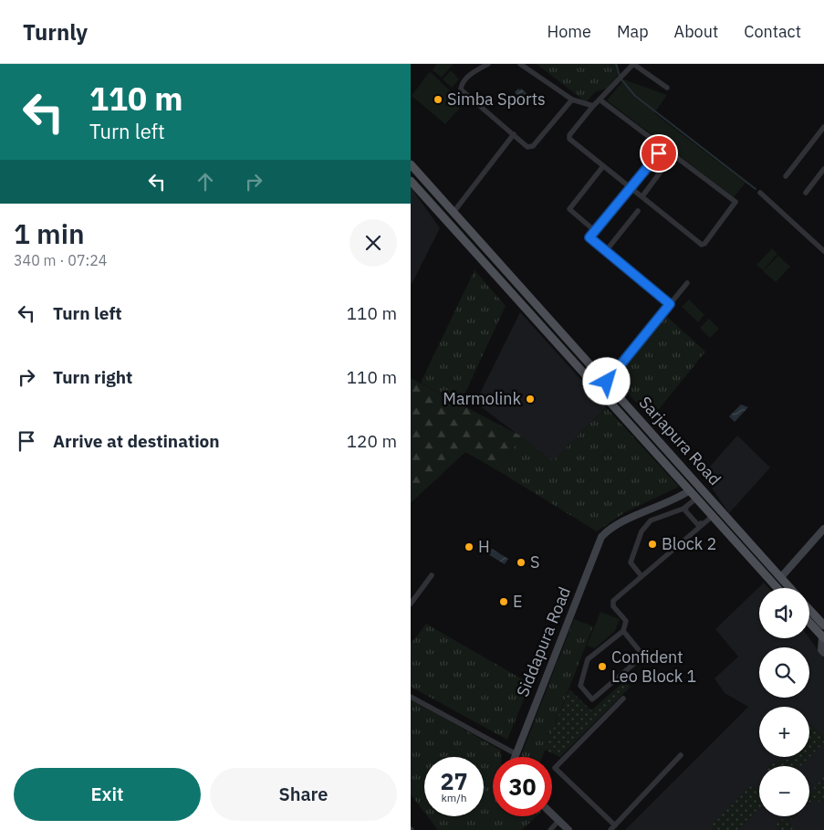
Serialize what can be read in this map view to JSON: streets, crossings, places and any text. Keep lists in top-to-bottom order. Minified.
{"streets":{"main road":["Sarjapura Road"],"street":["Siddapura Road"]},"crossings":[["Sarjapura Road","Siddapura Road"]],"places":["Simba Sports","Marmolink","Block 2","H","S","E","Confident Leo Block 1"],"page":{"header":"Turnly","nav":["Home","Map","About","Contact"],"turn":["110 m","Turn left"],"heading":["1 min","340 m · 07:24"],"list":[{"name":"Turn left","value":"110 m"},{"name":"Turn right","value":"110 m"},{"name":"Arrive at destination","value":"120 m"}],"map_buttons":["+","−"],"speed":"27 km/h","limit":"30","buttons":["Exit","Share"]}}
